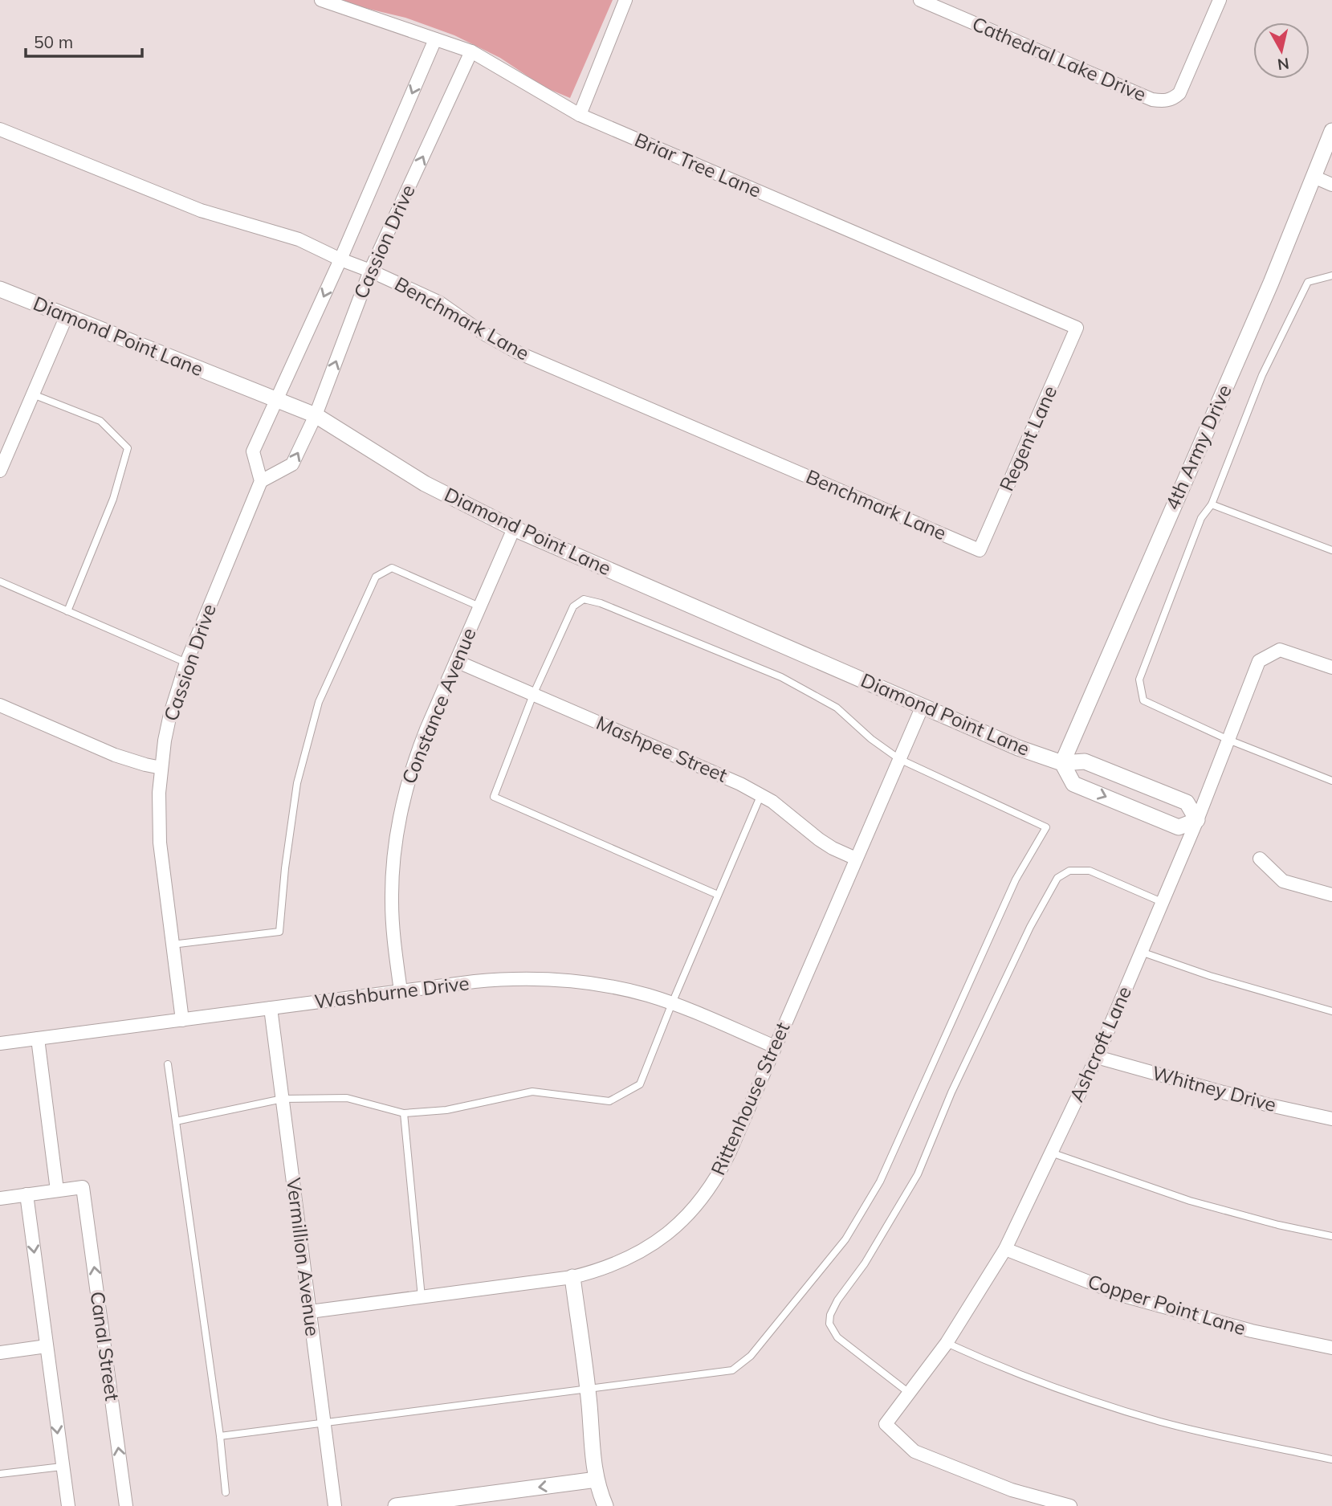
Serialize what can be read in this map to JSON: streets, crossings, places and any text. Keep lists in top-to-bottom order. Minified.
{"streets":{"street":["Cathedral Lake Drive","Briar Tree Lane","Cassion Drive","Benchmark Lane","Diamond Point Lane","Regent Lane","4th Army Drive","Constance Avenue","Mashpee Street","Washburne Drive","Ashcroft Lane","Whitney Drive","Rittenhouse Street","Vermillion Avenue","Copper Point Lane","Canal Street"]},"crossings":[["Briar Tree Lane","Cassion Drive"],["Briar Tree Lane","Regent Lane"],["Cassion Drive","Benchmark Lane"],["Cassion Drive","Diamond Point Lane"],["Cassion Drive","Washburne Drive"],["Benchmark Lane","Regent Lane"],["Diamond Point Lane","4th Army Drive"],["Diamond Point Lane","Constance Avenue"],["Diamond Point Lane","Ashcroft Lane"],["Diamond Point Lane","Rittenhouse Street"],["Constance Avenue","Mashpee Street"],["Constance Avenue","Washburne Drive"],["Mashpee Street","Rittenhouse Street"],["Washburne Drive","Rittenhouse Street"],["Washburne Drive","Vermillion Avenue"],["Ashcroft Lane","Whitney Drive"],["Ashcroft Lane","Copper Point Lane"],["Rittenhouse Street","Vermillion Avenue"]],"scale_bar":"50 m","north":"bottom"}
